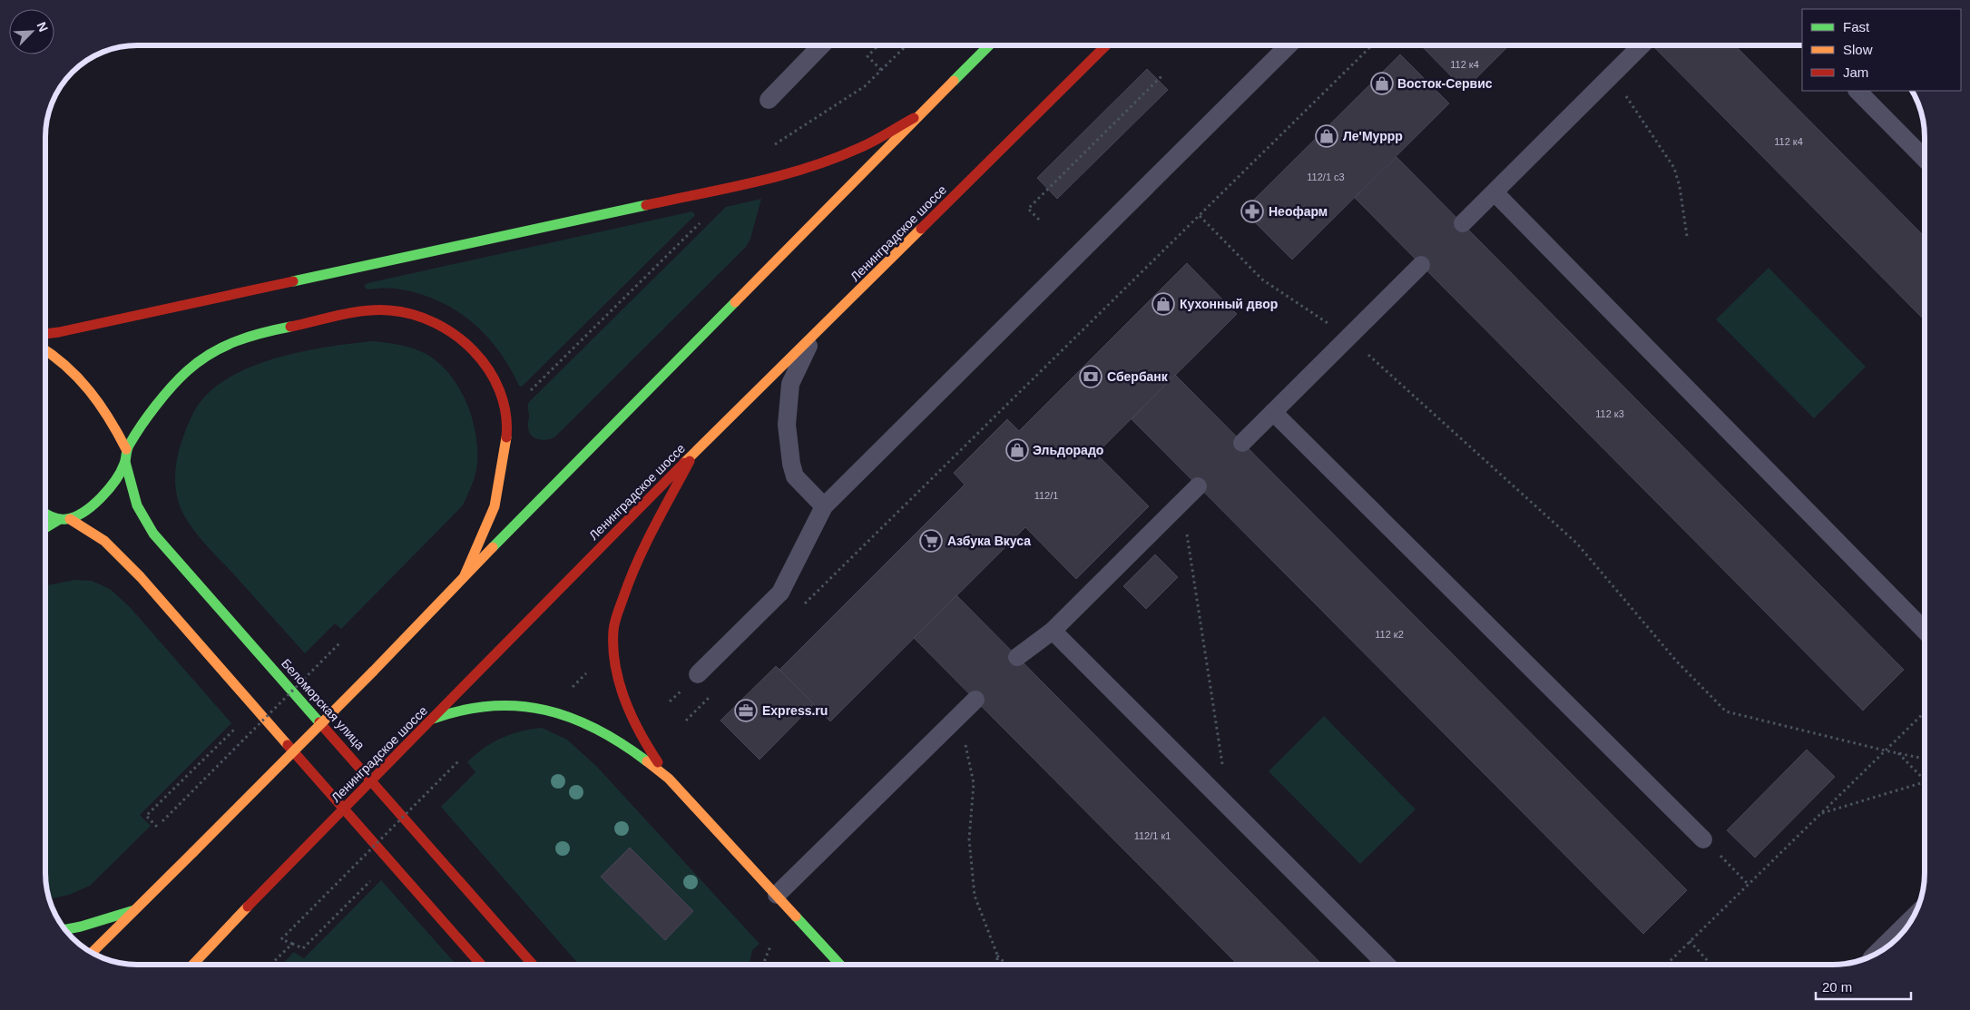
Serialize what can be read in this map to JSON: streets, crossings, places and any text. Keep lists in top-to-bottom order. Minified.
{"streets":{"main road":["Ленинградское шоссе","Беломорская улица"]},"places":{"shop":["Восток-Сервис","Ле'Муррр","Кухонный двор","Эльдорадо"],"pharmacy":["Неофарм"],"bank":["Сбербанк"],"supermarket":["Азбука Вкуса"],"office":["Express.ru"]},"house_numbers":["112 к4","112 к4","112/1 с3","112 к3","112/1","112 к2","112/1 к1"],"legend":["Fast","Slow","Jam"],"scale_bar":"20 m","north":"top right"}
